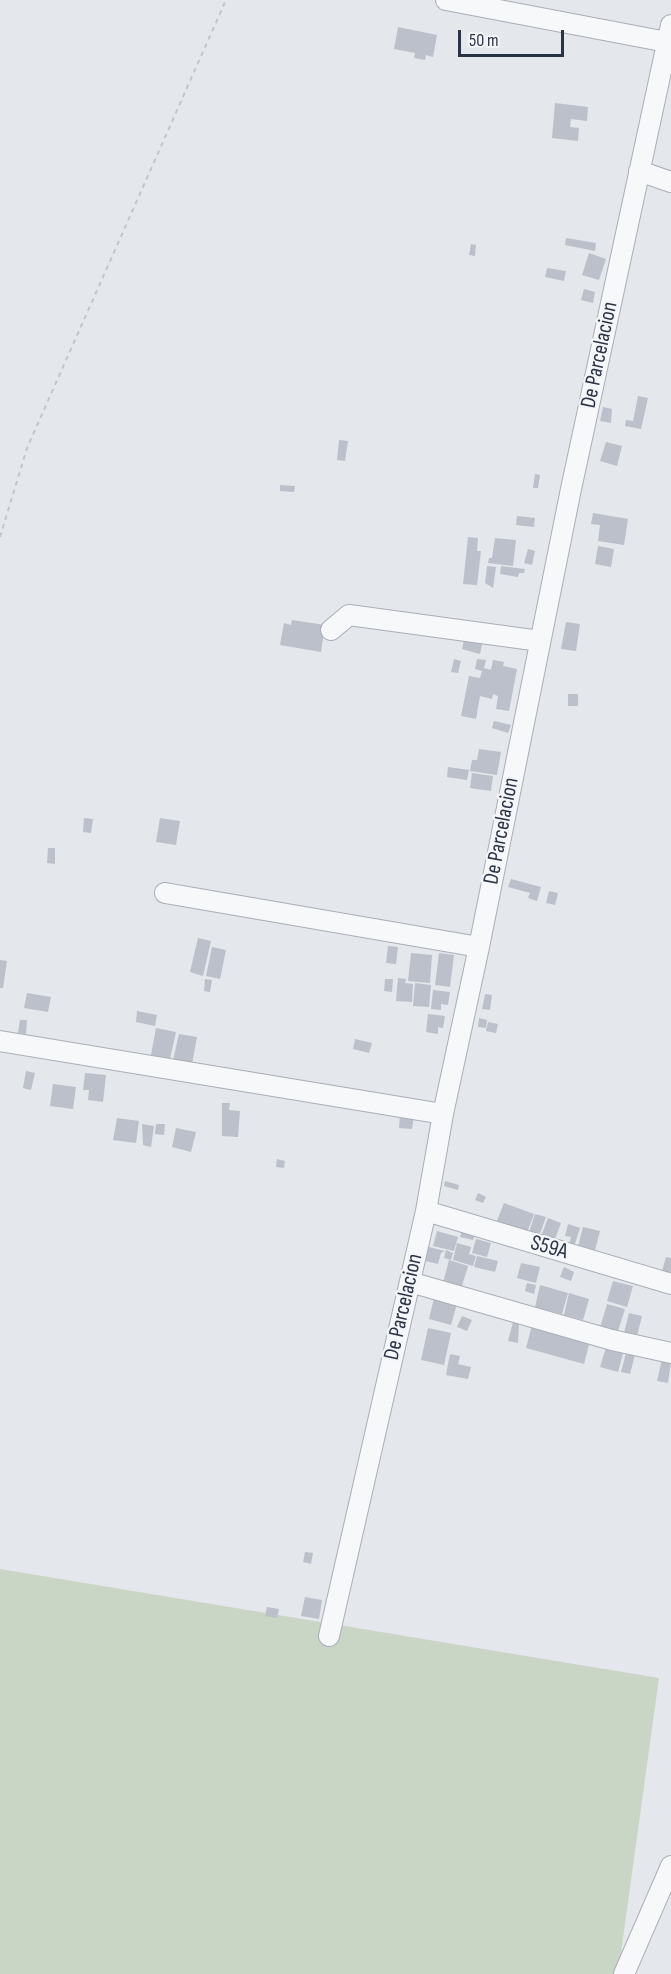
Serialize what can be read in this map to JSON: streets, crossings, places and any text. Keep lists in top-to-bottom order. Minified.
{"streets":{"street":["De Parcelacion","S59A"]},"crossings":[["De Parcelacion","S59A"]],"scale_bar":"50 m"}
